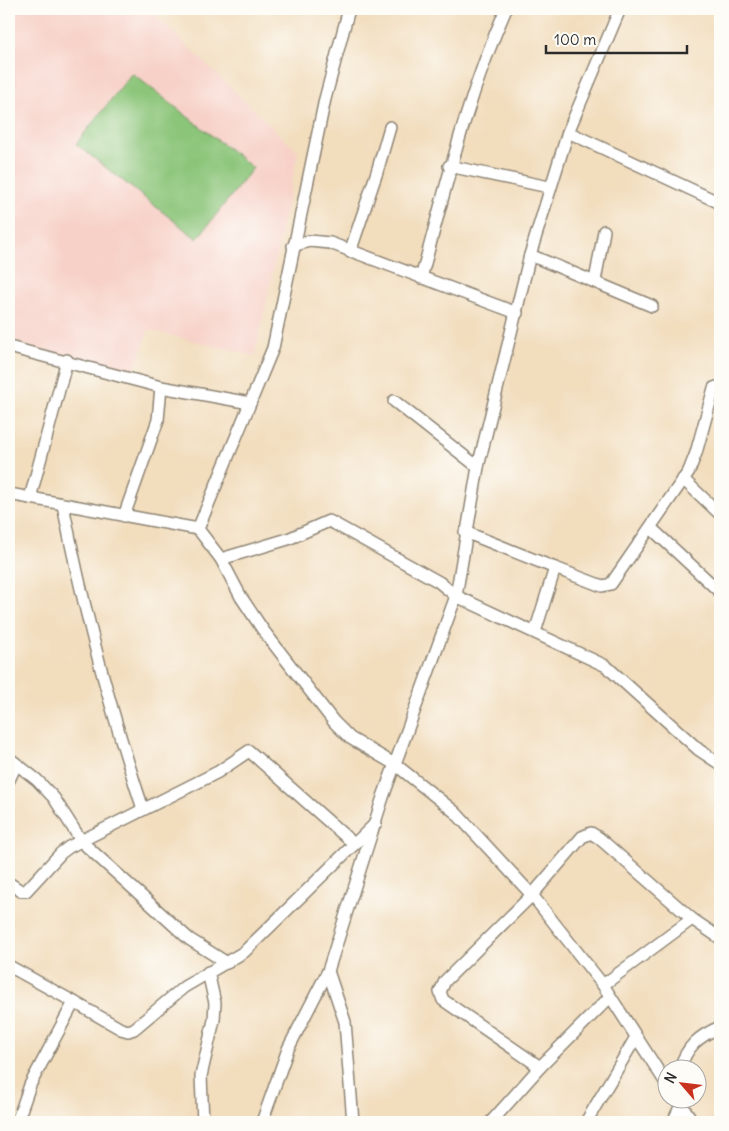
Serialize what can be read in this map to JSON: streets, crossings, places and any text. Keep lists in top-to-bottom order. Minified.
{"scale_bar":"100 m","north":"top left"}
